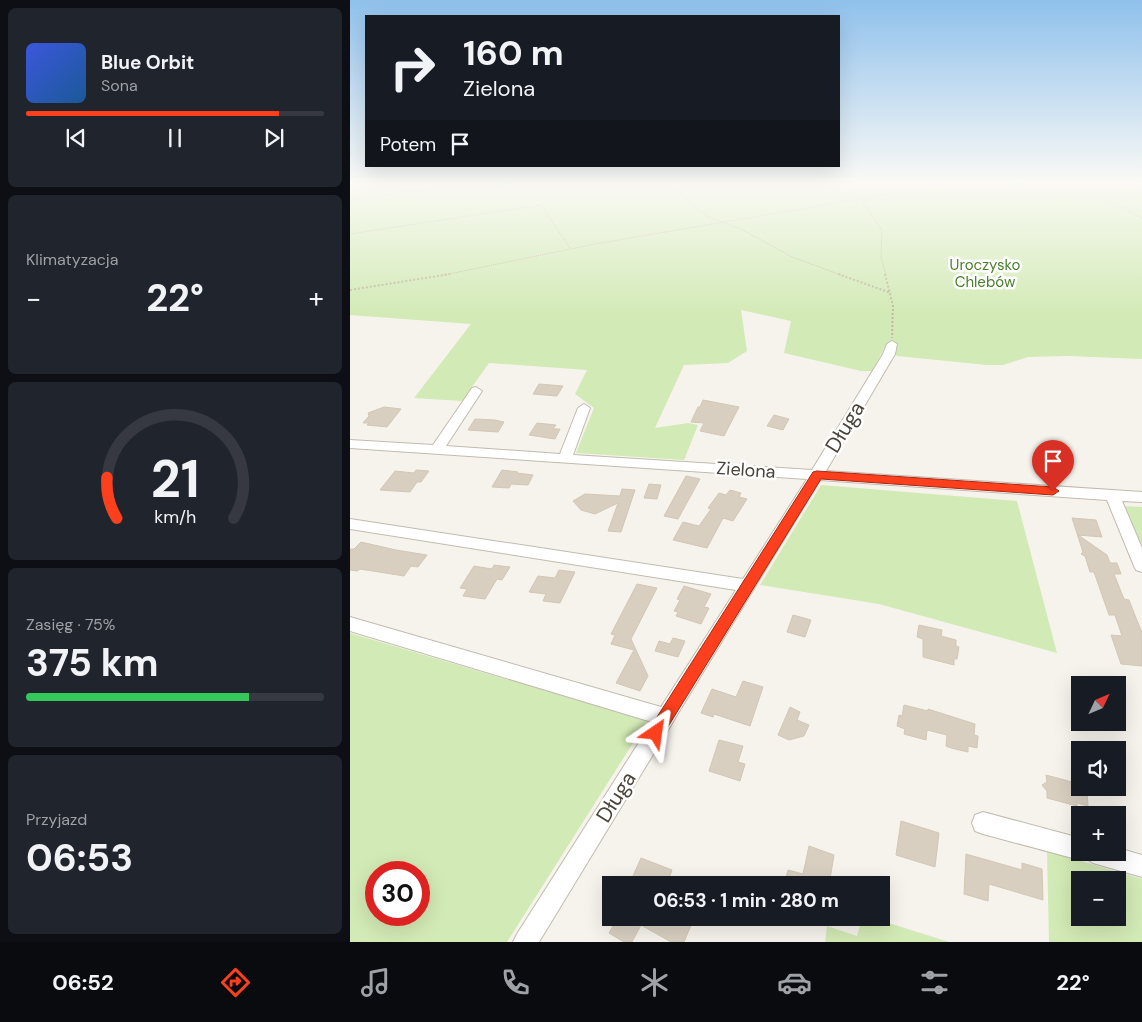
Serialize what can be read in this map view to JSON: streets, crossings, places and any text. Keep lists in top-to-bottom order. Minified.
{"streets":{"street":["Długa","Zielona"]},"crossings":[["Długa","Zielona"]],"parks":["Uroczysko Chlebów"],"north":"top right","page":{"turn":["160 m","Zielona"],"song":["Blue Orbit","Sona"],"then":"Potem","tile":["Klimatyzacja",["Zasięg · 75%","375 km"],["Przyjazd","06:53"]],"heat":["−","22°","+"],"map_buttons":["+","−"],"limit":"30","trip":"06:53 · 1 min · 280 m","tabs":["06:52","22°"],"gauge":["21","km/h"]}}
